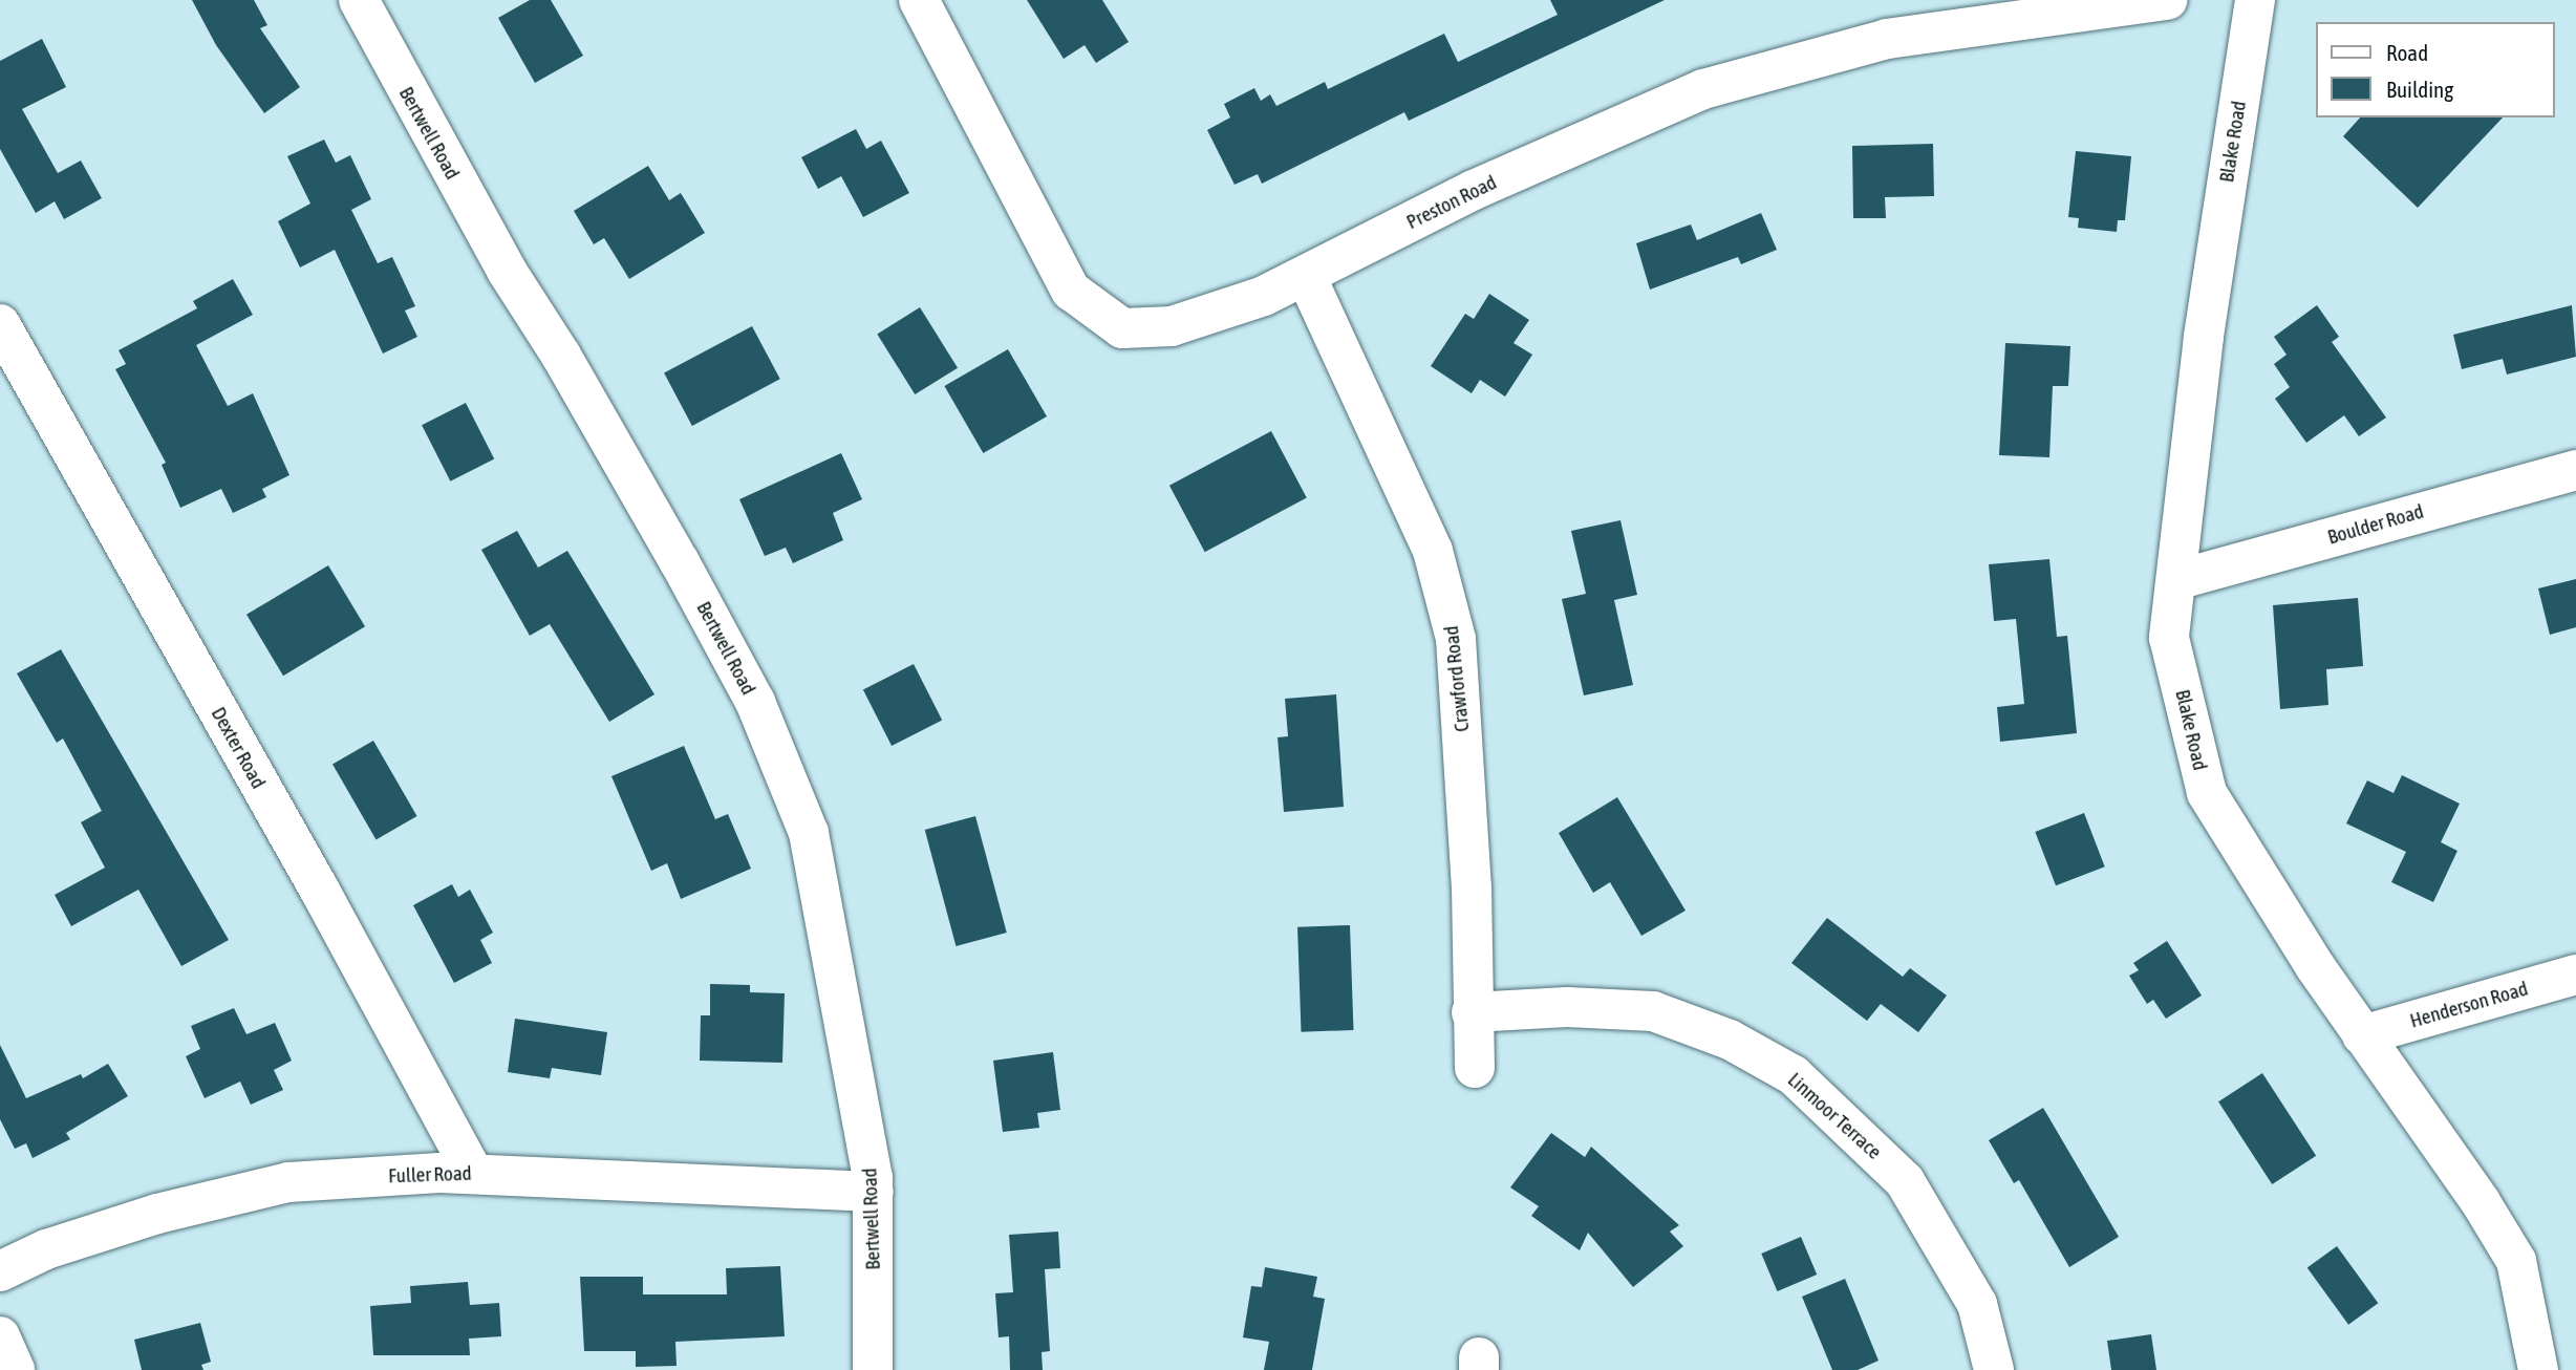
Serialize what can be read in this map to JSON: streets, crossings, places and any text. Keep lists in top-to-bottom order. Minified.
{"streets":{"street":["Bertwell Road","Blake Road","Preston Road","Boulder Road","Crawford Road","Dexter Road","Henderson Road","Linmoor Terrace","Fuller Road"]},"crossings":[["Bertwell Road","Fuller Road"],["Blake Road","Boulder Road"],["Blake Road","Henderson Road"],["Preston Road","Crawford Road"],["Crawford Road","Linmoor Terrace"],["Dexter Road","Fuller Road"]],"legend":["Road","Building"]}
